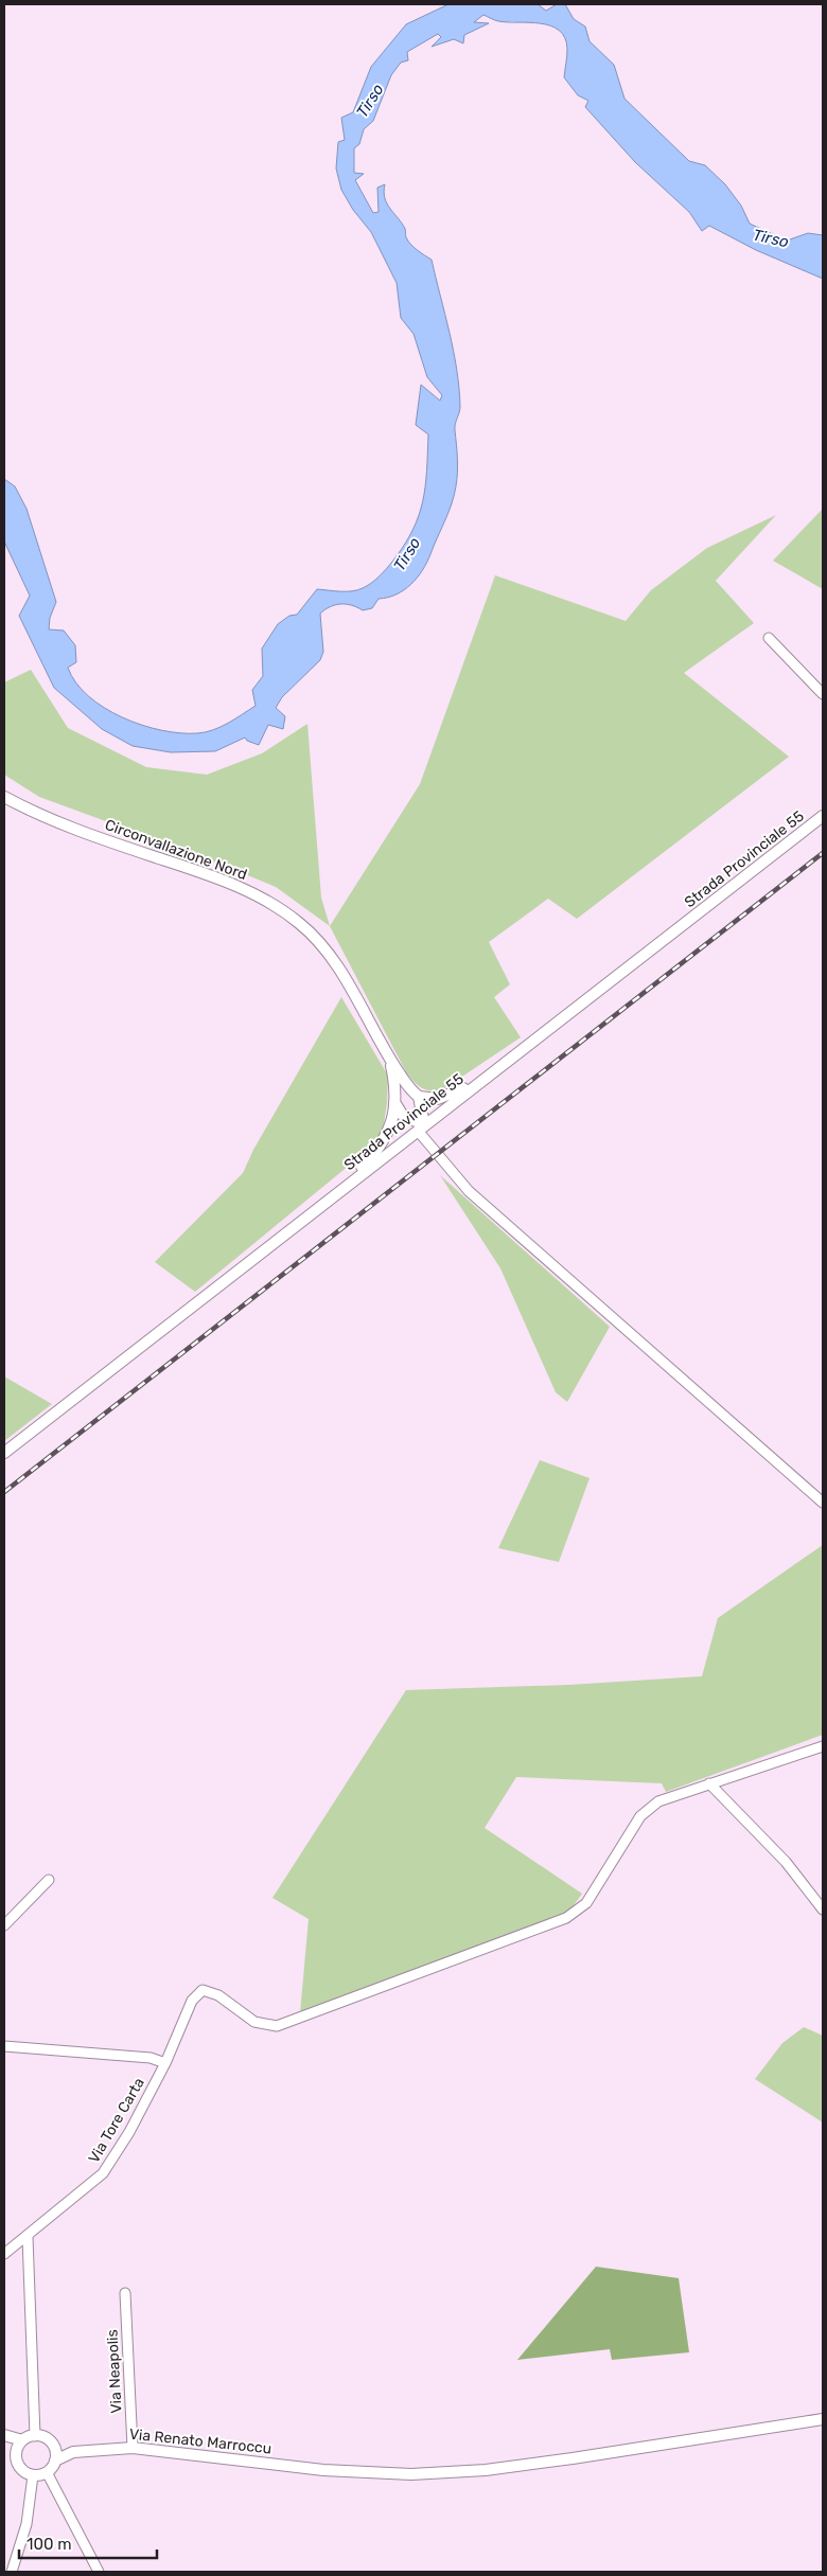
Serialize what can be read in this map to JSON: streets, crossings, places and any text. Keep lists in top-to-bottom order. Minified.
{"streets":{"main road":["Circonvallazione Nord","Strada Provinciale 55","Via Renato Marroccu"],"street":["Via Tore Carta","Via Neapolis"]},"crossings":[["Circonvallazione Nord","Strada Provinciale 55"],["Via Neapolis","Via Renato Marroccu"]],"water":["Tirso"],"scale_bar":"100 m"}
